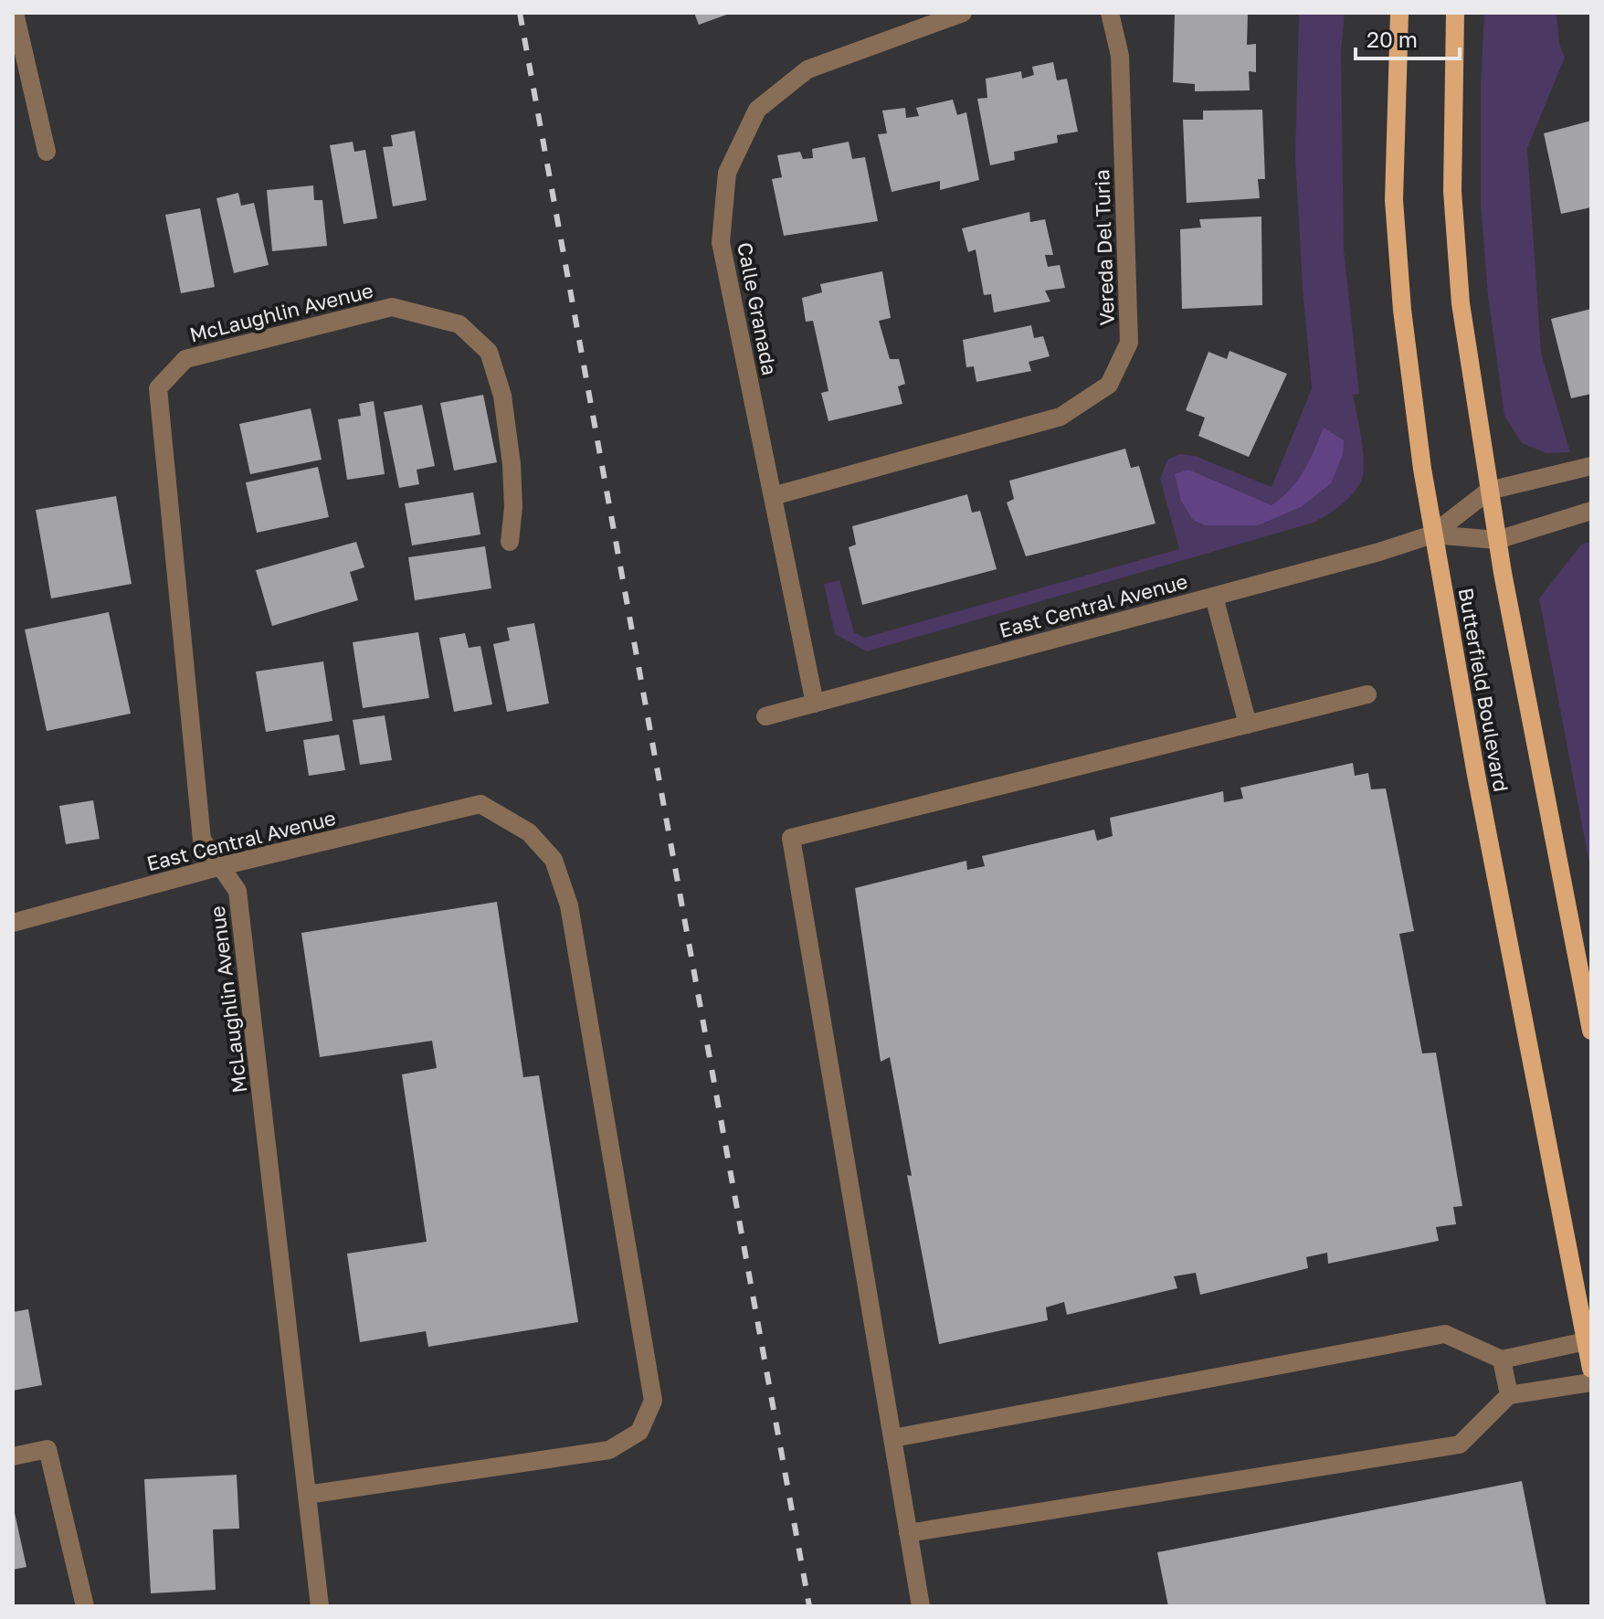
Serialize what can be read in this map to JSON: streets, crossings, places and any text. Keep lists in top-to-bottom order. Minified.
{"streets":{"main road":["Butterfield Boulevard"],"street":["Vereda Del Turia","Calle Granada","McLaughlin Avenue","East Central Avenue"]},"crossings":[["Vereda Del Turia","Calle Granada"],["Calle Granada","East Central Avenue"],["McLaughlin Avenue","East Central Avenue"],["East Central Avenue","Butterfield Boulevard"]],"scale_bar":"20 m"}
